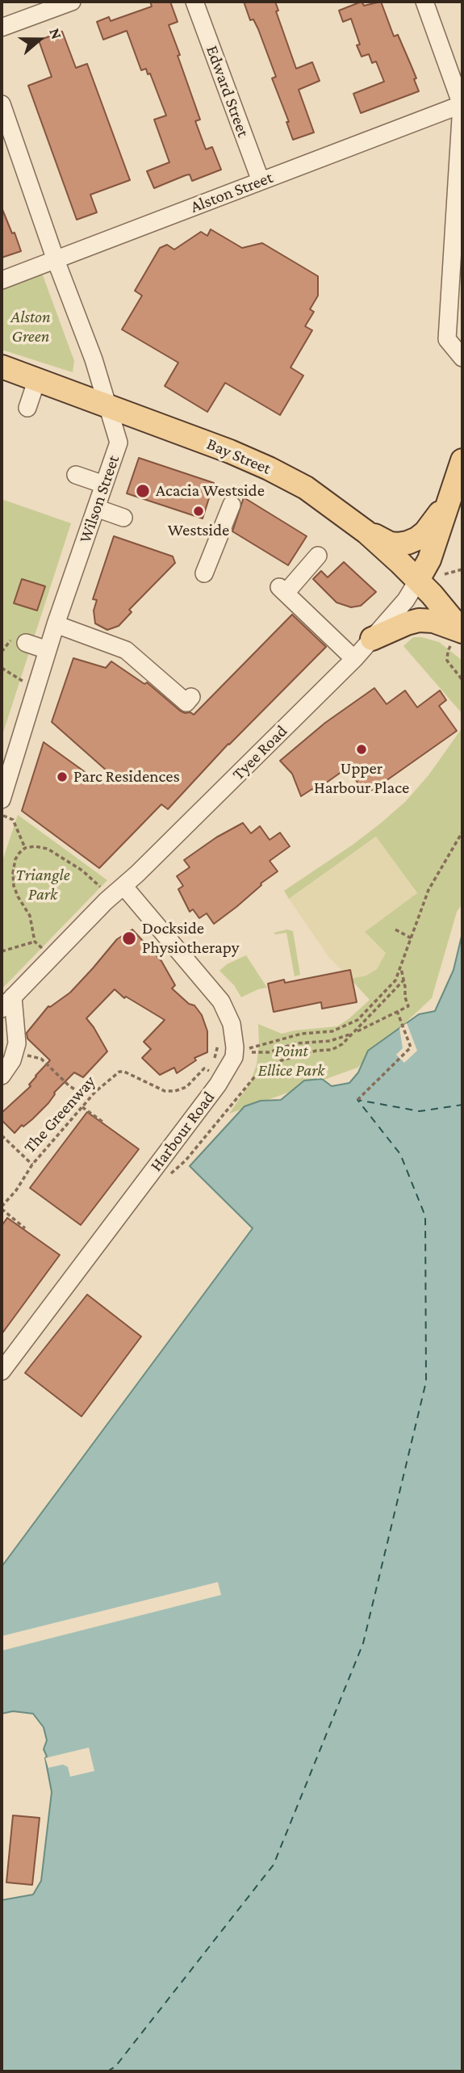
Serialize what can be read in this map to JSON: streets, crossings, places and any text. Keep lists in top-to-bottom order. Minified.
{"streets":{"main road":["Bay Street","Tyee Road"],"street":["Edward Street","Alston Street","Wilson Street","Harbour Road"],"path":["The Greenway"]},"crossings":[["Edward Street","Alston Street"],["Alston Street","Wilson Street"],["Bay Street","Wilson Street"],["Bay Street","Tyee Road"],["Tyee Road","Harbour Road"]],"parks":["Alston Green","Triangle Park","Point Ellice Park"],"places":["Acacia Westside","Westside","Upper Harbour Place","Parc Residences","Dockside Physiotherapy"],"north":"right"}
